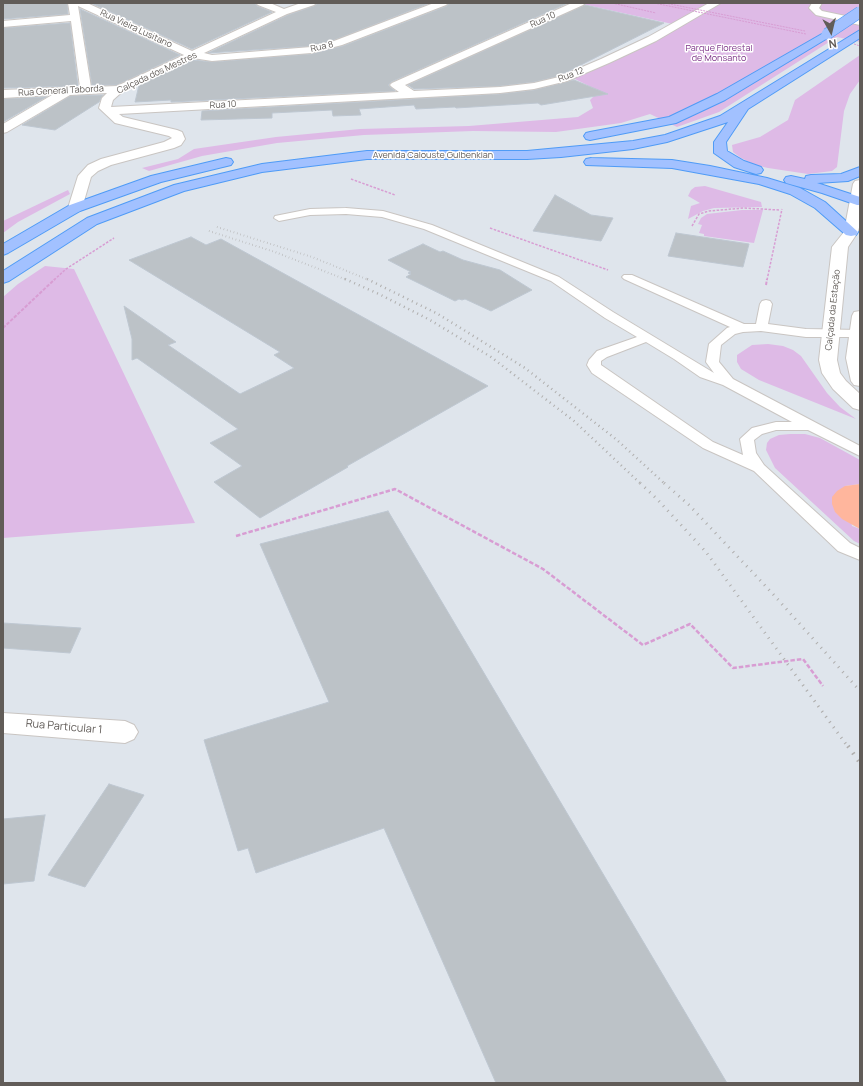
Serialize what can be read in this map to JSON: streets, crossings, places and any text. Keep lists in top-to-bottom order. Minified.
{"streets":{"main road":["Avenida Calouste Gulbenkian"],"street":["Rua 10","Rua Vieira Lusitano","Rua 8","Calçada dos Mestres","Rua 12","Rua General Taborda","Calçada da Estação","Rua Particular 1"]},"crossings":[["Rua 10","Calçada dos Mestres"],["Rua 10","Rua 12"],["Rua Vieira Lusitano","Rua 8"],["Rua Vieira Lusitano","Calçada dos Mestres"],["Rua 8","Calçada dos Mestres"],["Calçada dos Mestres","Rua General Taborda"]],"parks":["Parque Florestal de Monsanto"],"north":"bottom"}
